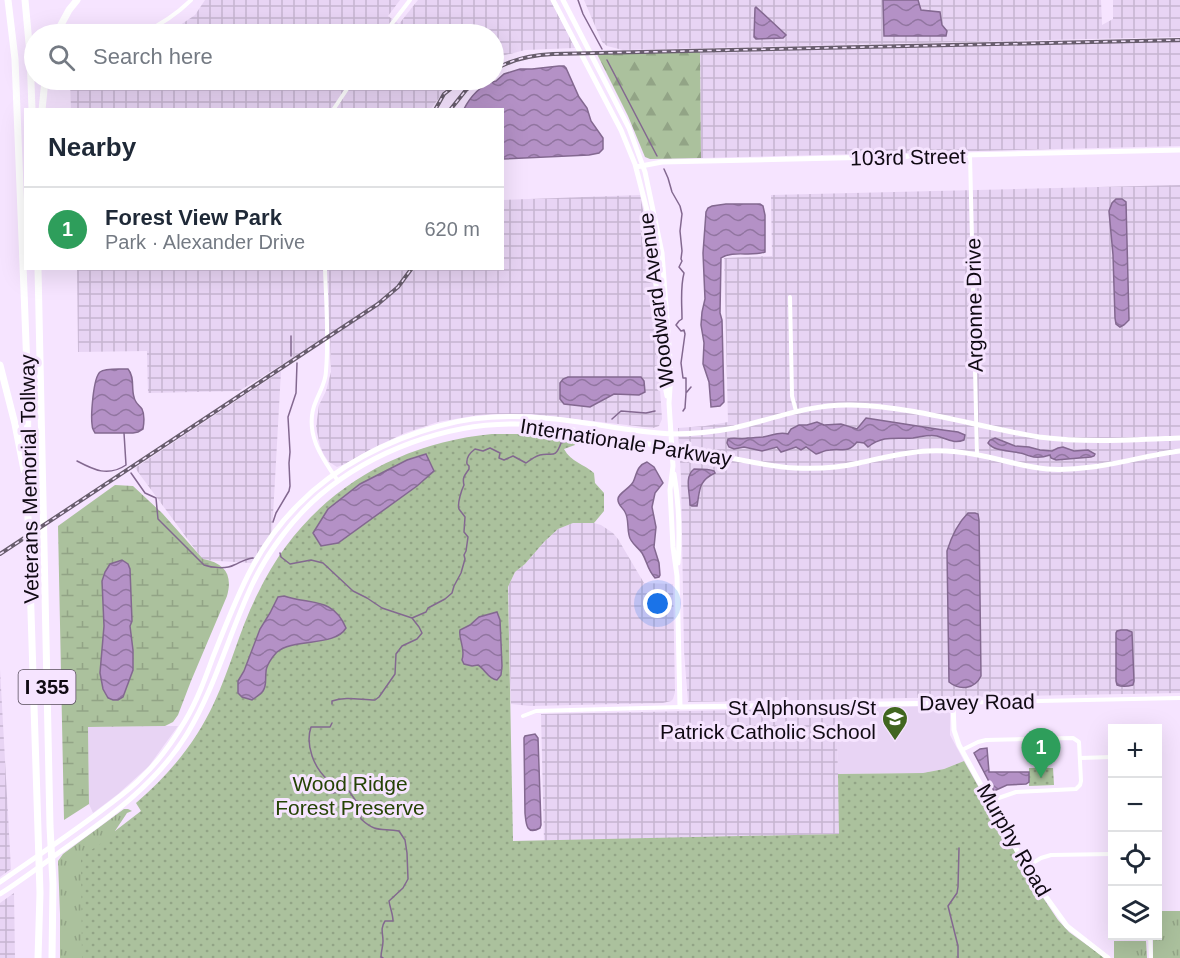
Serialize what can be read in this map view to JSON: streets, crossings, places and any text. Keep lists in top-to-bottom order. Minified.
{"streets":{"highway":["Veterans Memorial Tollway","I 355"],"street":["103rd Street","Woodward Avenue","Argonne Drive","Internationale Parkway","Davey Road","Murphy Road"]},"crossings":[["103rd Street","Woodward Avenue"],["103rd Street","Argonne Drive"],["Woodward Avenue","Internationale Parkway"],["Woodward Avenue","Davey Road"],["Argonne Drive","Internationale Parkway"],["Davey Road","Murphy Road"]],"parks":["Wood Ridge Forest Preserve"],"places":{"school or university":["St Alphonsus/St Patrick Catholic School"]},"page":{"search":"Search here","heading":"Nearby","list":[{"mark":"1","name":"Forest View Park","note":"Park · Alexander Drive","value":"620 m"}],"map_buttons":["+","−"],"pins":"1"}}
